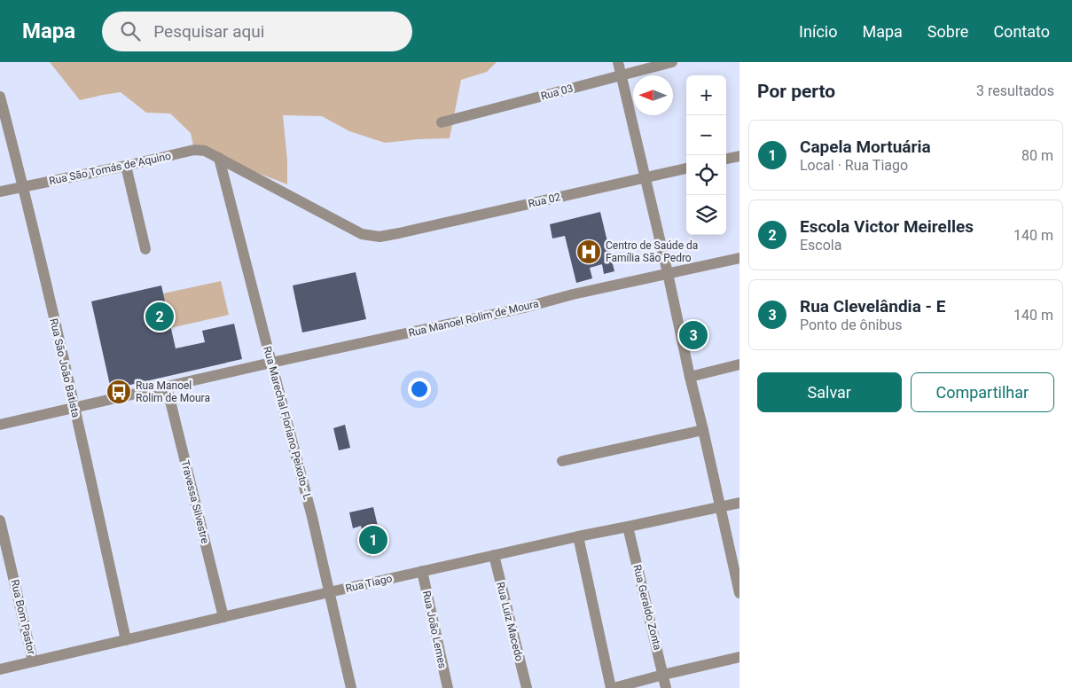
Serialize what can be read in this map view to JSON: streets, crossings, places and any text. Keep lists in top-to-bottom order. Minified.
{"streets":{"street":["Rua 03","Rua São Tomás de Aquino","Rua 02","Rua Manoel Rolim de Moura","Rua São João Batista","Rua Marechal Floriano Peixoto - L","Travessa Silvestre","Rua Tiago","Rua Geraldo Zonta","Rua Bom Pastor","Rua Luiz Macedo","Rua João Lemes"]},"crossings":[["Rua São Tomás de Aquino","Rua 02"],["Rua São Tomás de Aquino","Rua São João Batista"],["Rua São Tomás de Aquino","Rua Marechal Floriano Peixoto - L"],["Rua Manoel Rolim de Moura","Rua São João Batista"],["Rua Manoel Rolim de Moura","Rua Marechal Floriano Peixoto - L"],["Rua Manoel Rolim de Moura","Travessa Silvestre"],["Rua São João Batista","Rua Tiago"],["Rua Marechal Floriano Peixoto - L","Rua Tiago"],["Travessa Silvestre","Rua Tiago"],["Rua Tiago","Rua Geraldo Zonta"],["Rua Tiago","Rua Bom Pastor"],["Rua Tiago","Rua Luiz Macedo"],["Rua Tiago","Rua João Lemes"]],"places":{"hospital":["Centro de Saúde da Família São Pedro"],"bus stop":["Rua Manoel Rolim de Moura"]},"north":"left","page":{"header":"Mapa","search":"Pesquisar aqui","nav":["Início","Mapa","Sobre","Contato"],"heading":["Por perto","3 resultados"],"map_buttons":["+","−"],"list":[{"mark":"1","name":"Capela Mortuária","note":"Local · Rua Tiago","value":"80 m"},{"mark":"2","name":"Escola Victor Meirelles","note":"Escola","value":"140 m"},{"mark":"3","name":"Rua Clevelândia - E","note":"Ponto de ônibus","value":"140 m"}],"pins":["2","3","1"],"buttons":["Salvar","Compartilhar"]}}
